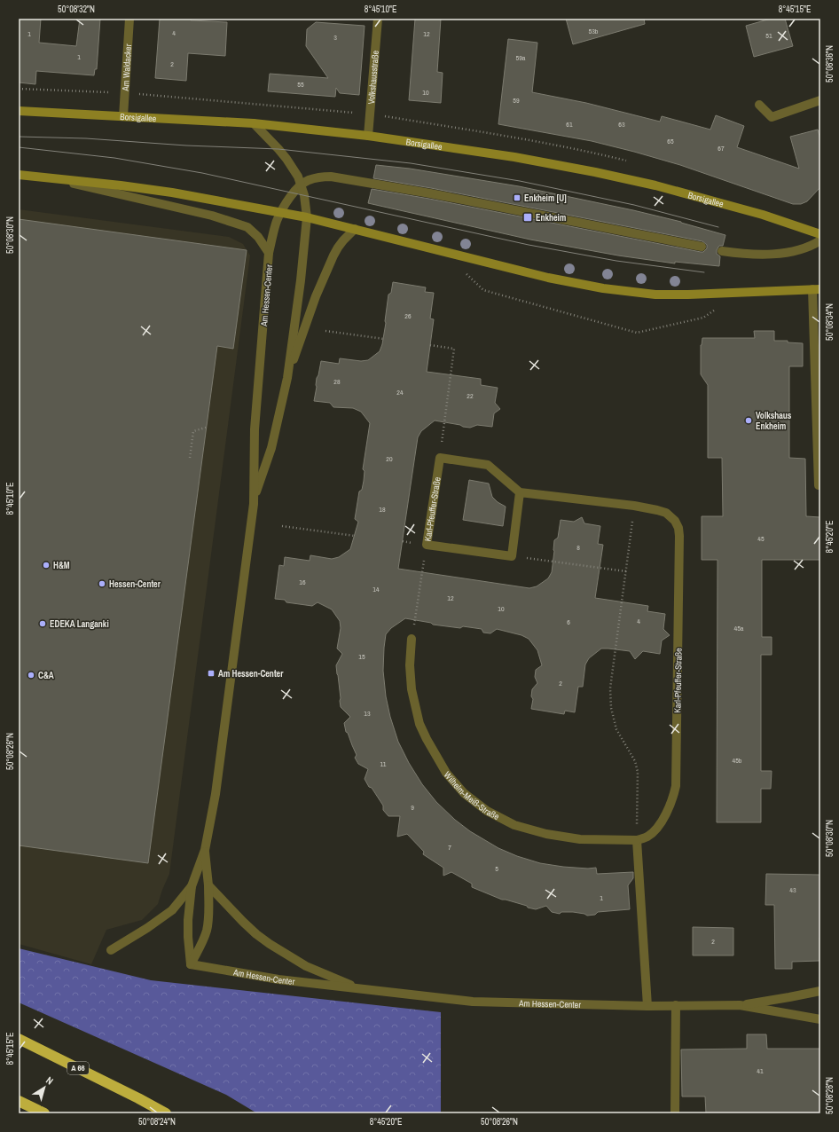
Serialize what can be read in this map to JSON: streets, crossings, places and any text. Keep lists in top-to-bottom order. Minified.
{"streets":{"highway":["A 66"],"main road":["Borsigallee"],"street":["Am Waldacker","Volkshausstraße","Am Hessen-Center","Karl-Pfeuffer-Straße","Wilhelm-Meiß-Straße"]},"crossings":[["Am Waldacker","Borsigallee"],["Volkshausstraße","Borsigallee"],["Borsigallee","Am Hessen-Center"],["Karl-Pfeuffer-Straße","Wilhelm-Meiß-Straße"]],"places":{"transit":["Enkheim [U]","Enkheim","Am Hessen-Center"],"other":["Volkshaus Enkheim","H&M","Hessen-Center","EDEKA Langanki","C&A"]},"house_numbers":["53b","4","1","12","51","3","1","59a","2","55","10","59","61","63","65","67","26","28","24","22","20","18","45","8","16","14","12","10","4","6","45a","15","2","13","45b","11","9","7","5","43","1","2","41"],"north":"top right","coordinates":["50°08'32\"N","8°45'10\"E","8°45'15\"E","50°08'36\"N","50°08'30\"N","50°08'34\"N","8°45'20\"E","50°08'26\"N","50°08'28\"N","50°08'24\"N"]}
